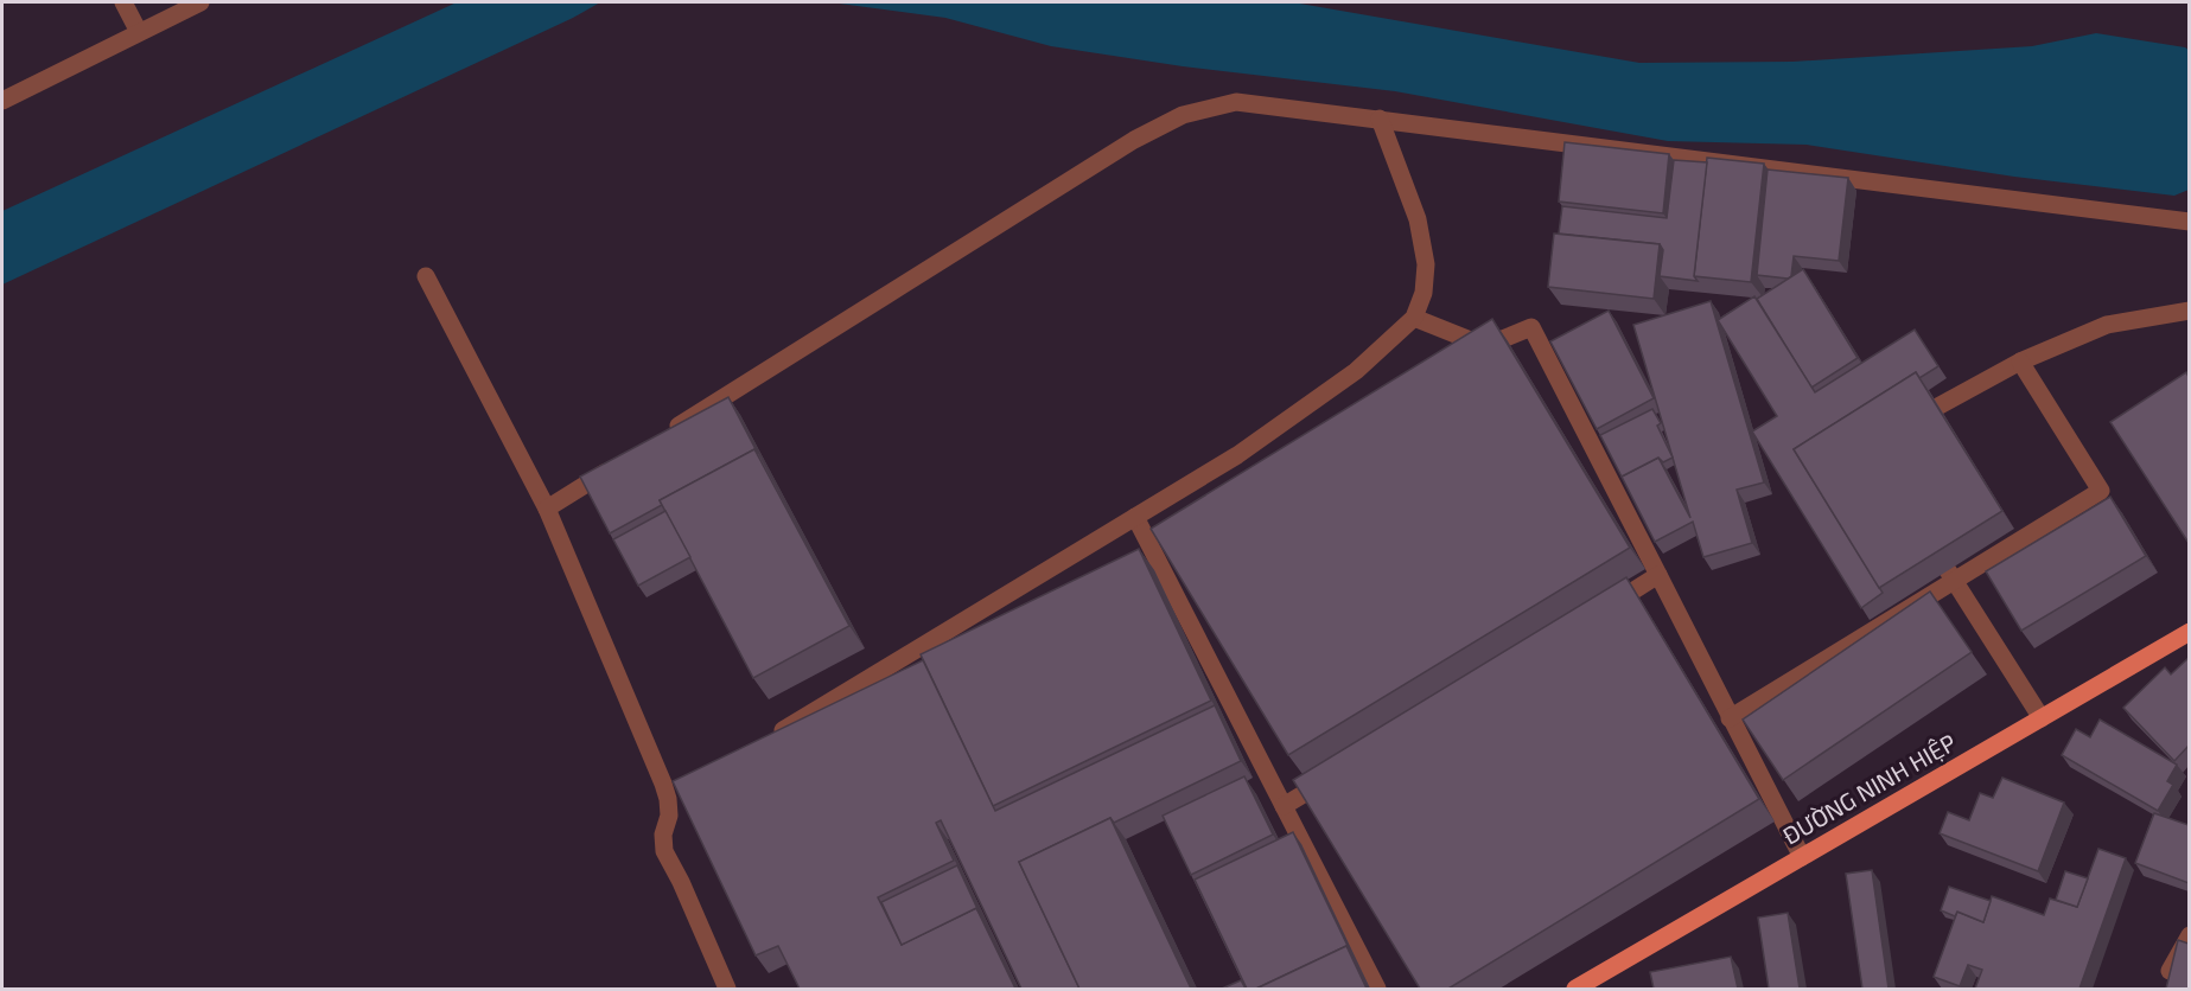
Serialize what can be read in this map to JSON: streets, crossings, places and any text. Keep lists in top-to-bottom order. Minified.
{"streets":{"main road":["ĐƯỜNG NINH HIỆP"]}}
